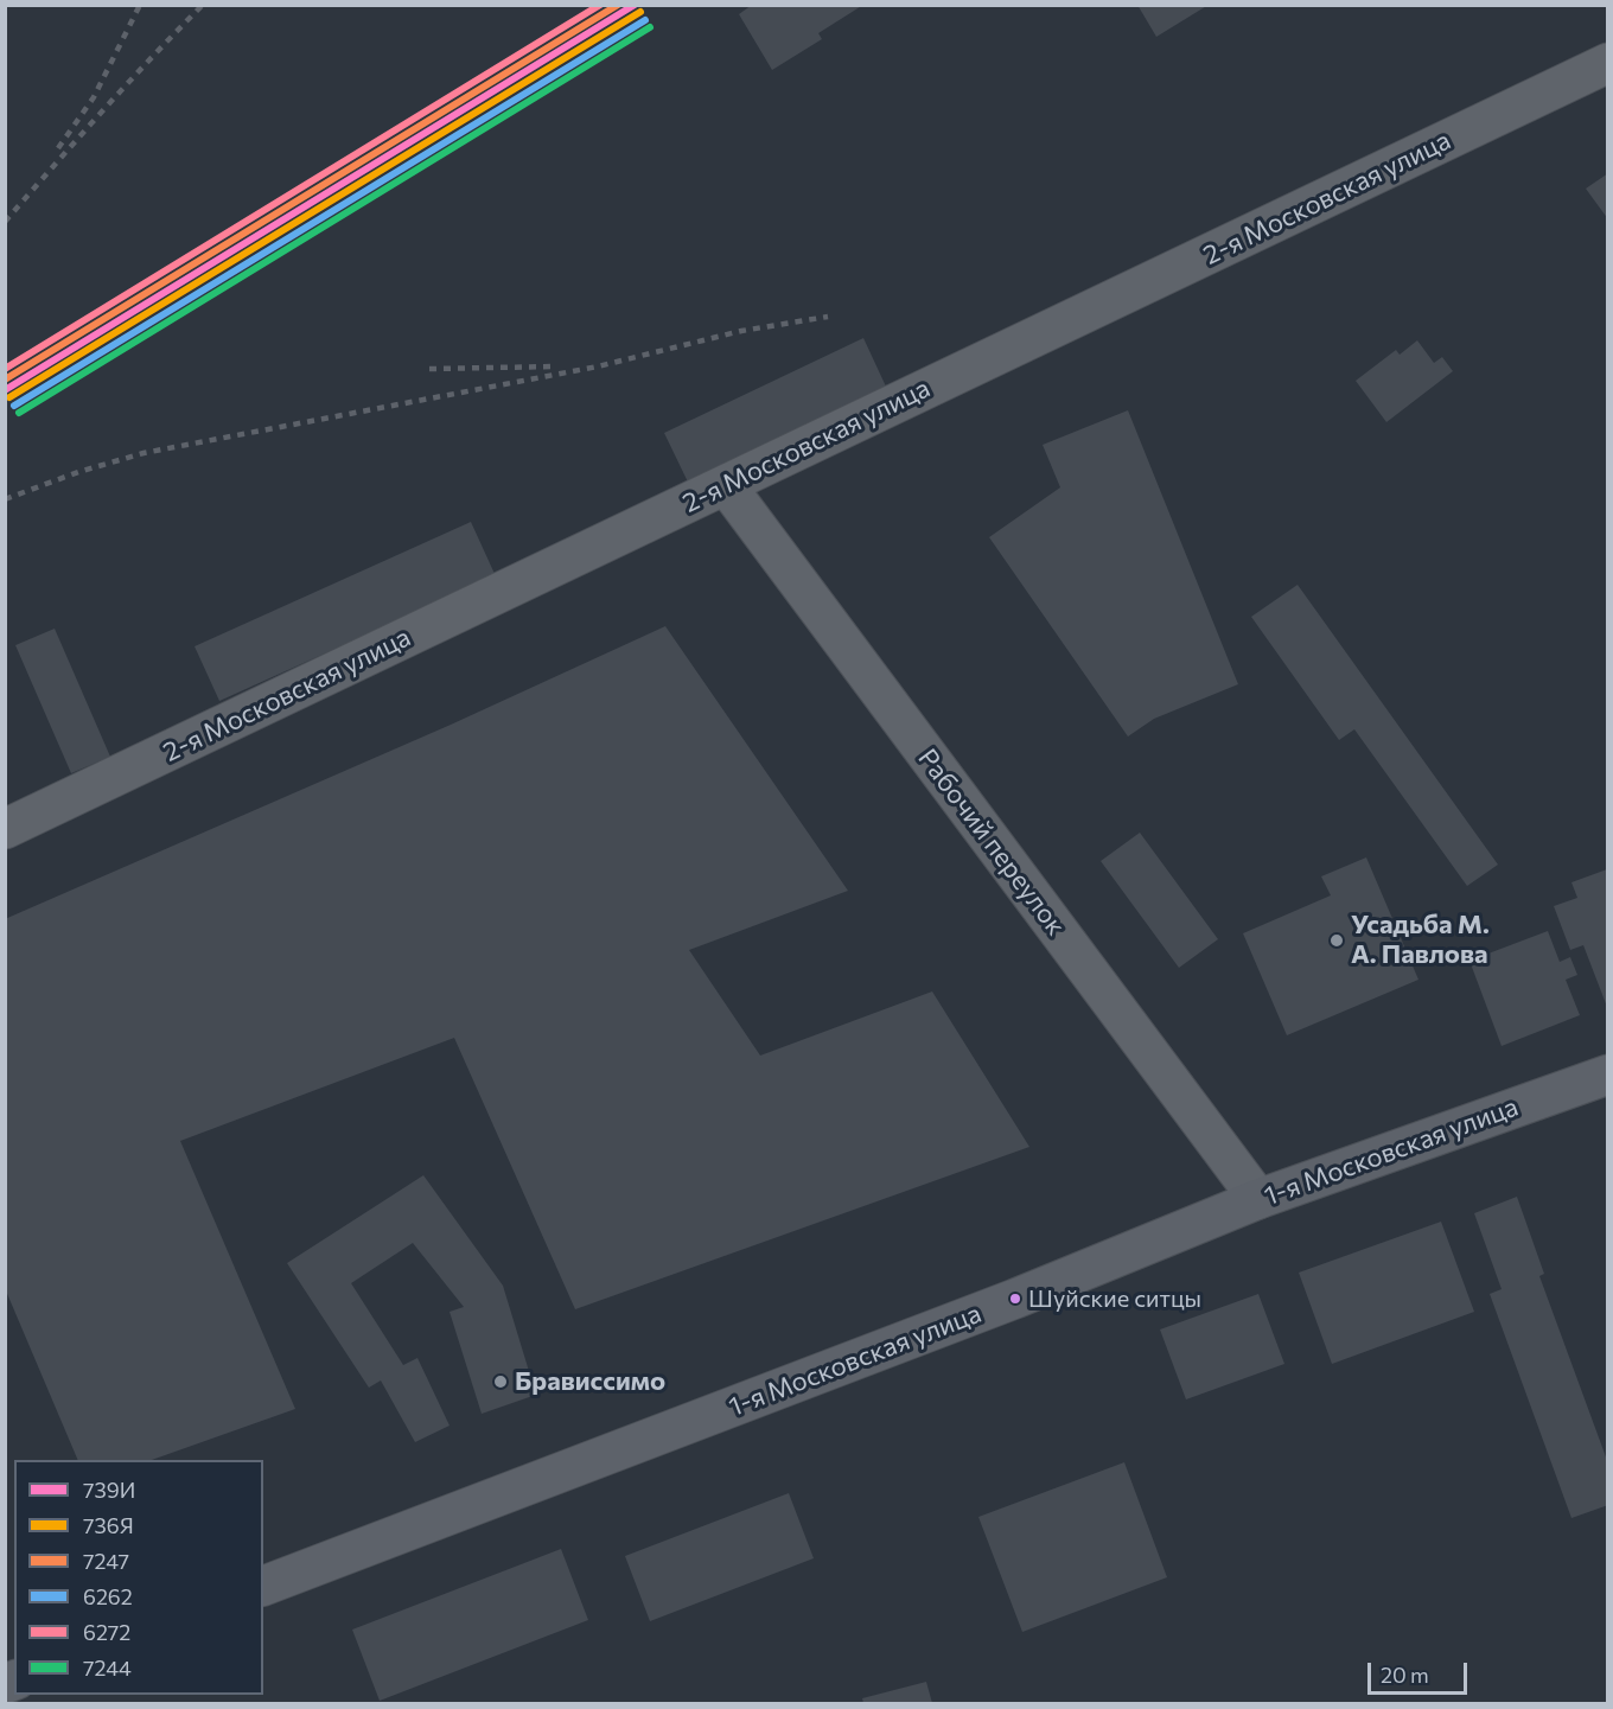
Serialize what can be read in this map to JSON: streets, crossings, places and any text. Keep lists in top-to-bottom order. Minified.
{"streets":{"main road":["1-я Московская улица"],"street":["2-я Московская улица","Рабочий переулок"]},"crossings":[["2-я Московская улица","Рабочий переулок"],["Рабочий переулок","1-я Московская улица"]],"places":["Усадьба М. А. Павлова","Шуйские ситцы","Брависсимо"],"lines":["transit line 739И","transit line 7247","transit line 6272","transit line 736Я","transit line 6262","transit line 7244"],"legend":["739И","736Я","7247","6262","6272","7244"],"scale_bar":"20 m"}
